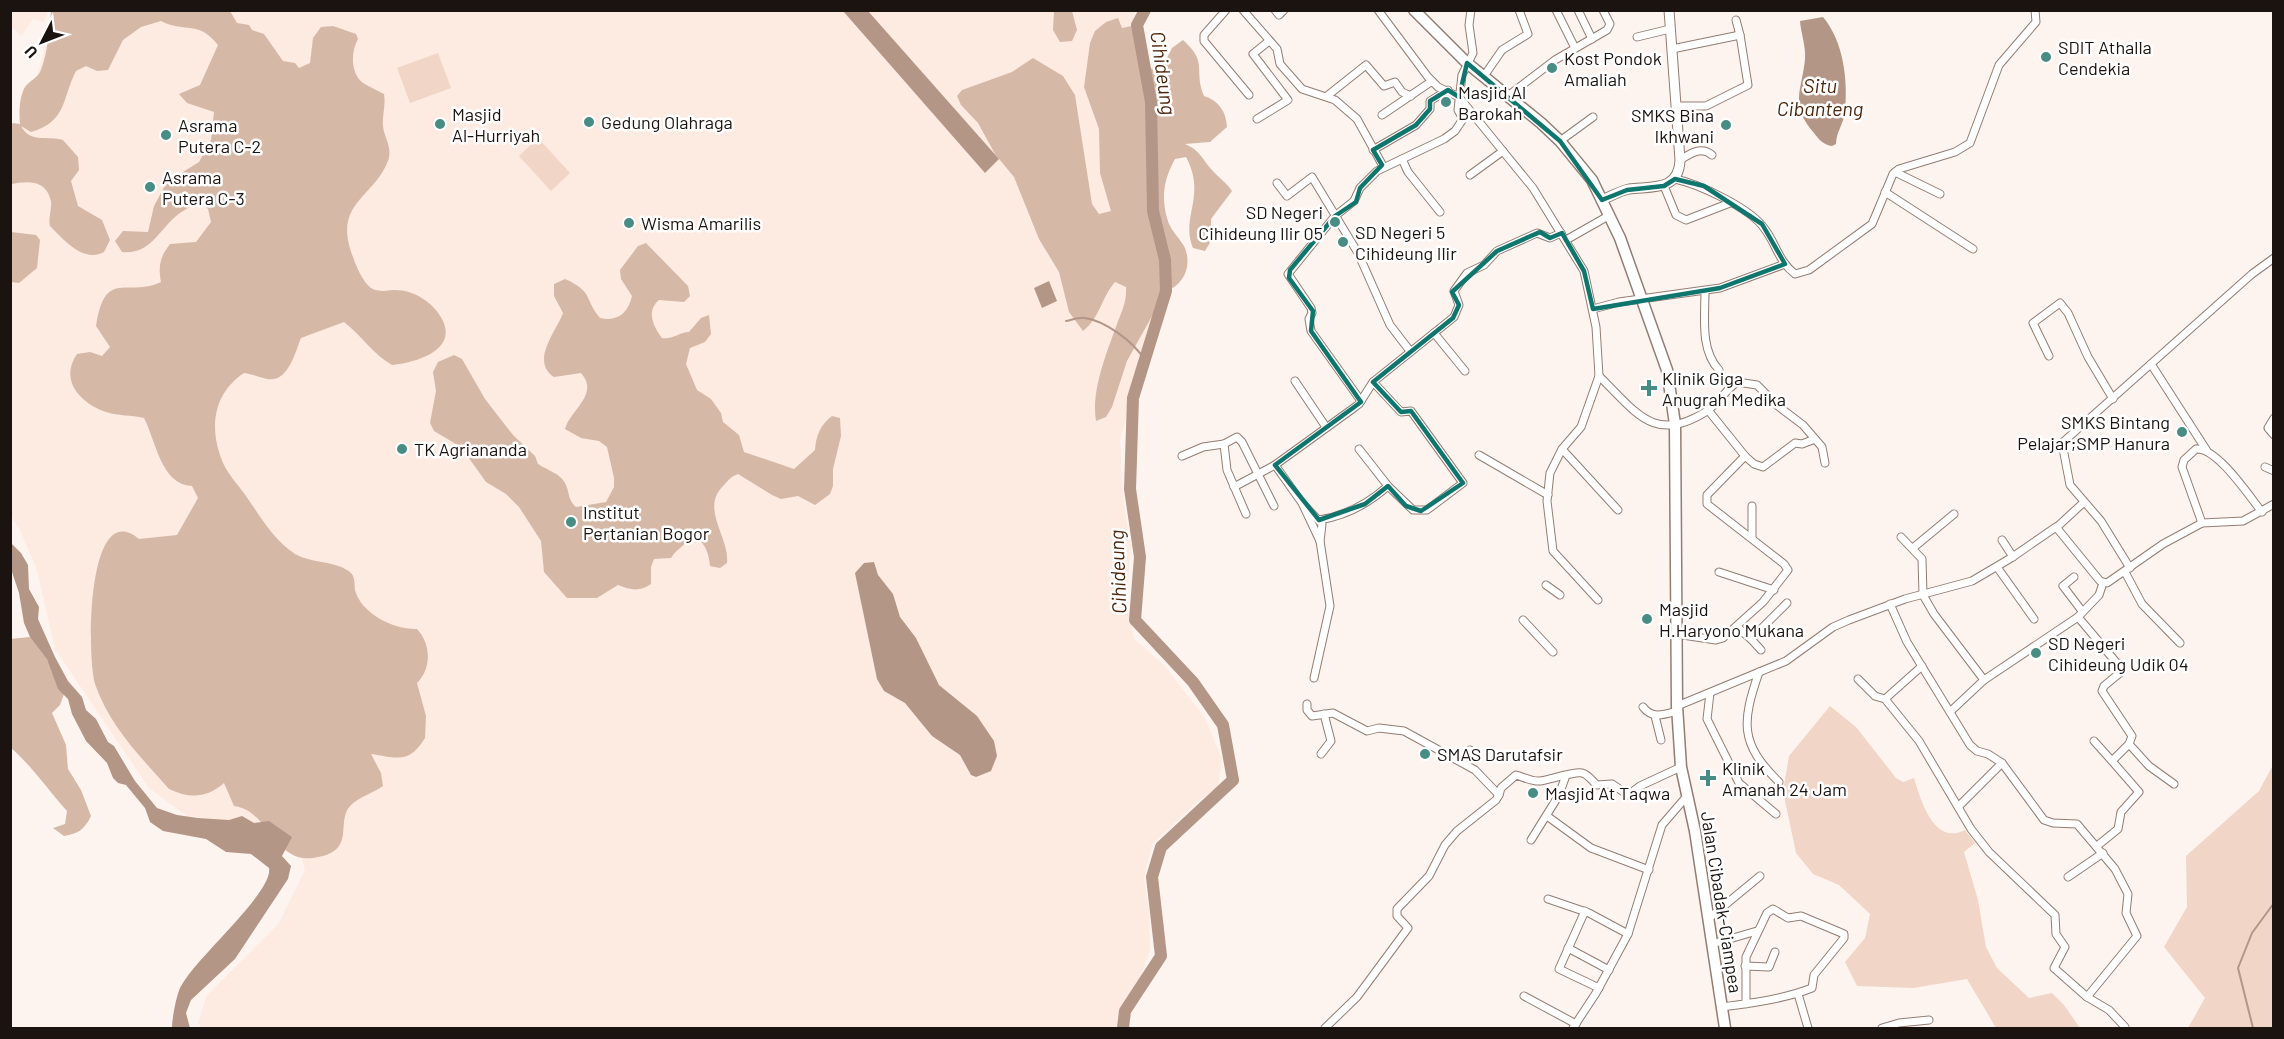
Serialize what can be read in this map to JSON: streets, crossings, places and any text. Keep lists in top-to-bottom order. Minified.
{"streets":{"highway":["Jalan Cibadak-Ciampea"]},"water":["Cihideung","Situ Cibanteng"],"places":{"other":["SDIT Athalla Cendekia","Kost Pondok Amaliah","Masjid Al Barokah","Gedung Olahraga","Masjid Al-Hurriyah","SMKS Bina Ikhwani","Asrama Putera C-2","Asrama Putera C-3","SD Negeri Cihideung Ilir 05","Wisma Amarilis","SD Negeri 5 Cihideung Ilir","SMKS Bintang Pelajar;SMP Hanura","TK Agriananda","Institut Pertanian Bogor","Masjid H.Haryono Mukana","SD Negeri Cihideung Udik 04","SMAS Darutafsir","Masjid At Taqwa"],"health":["Klinik Giga Anugrah Medika","Klinik Amanah 24 Jam"]},"north":"bottom left"}
